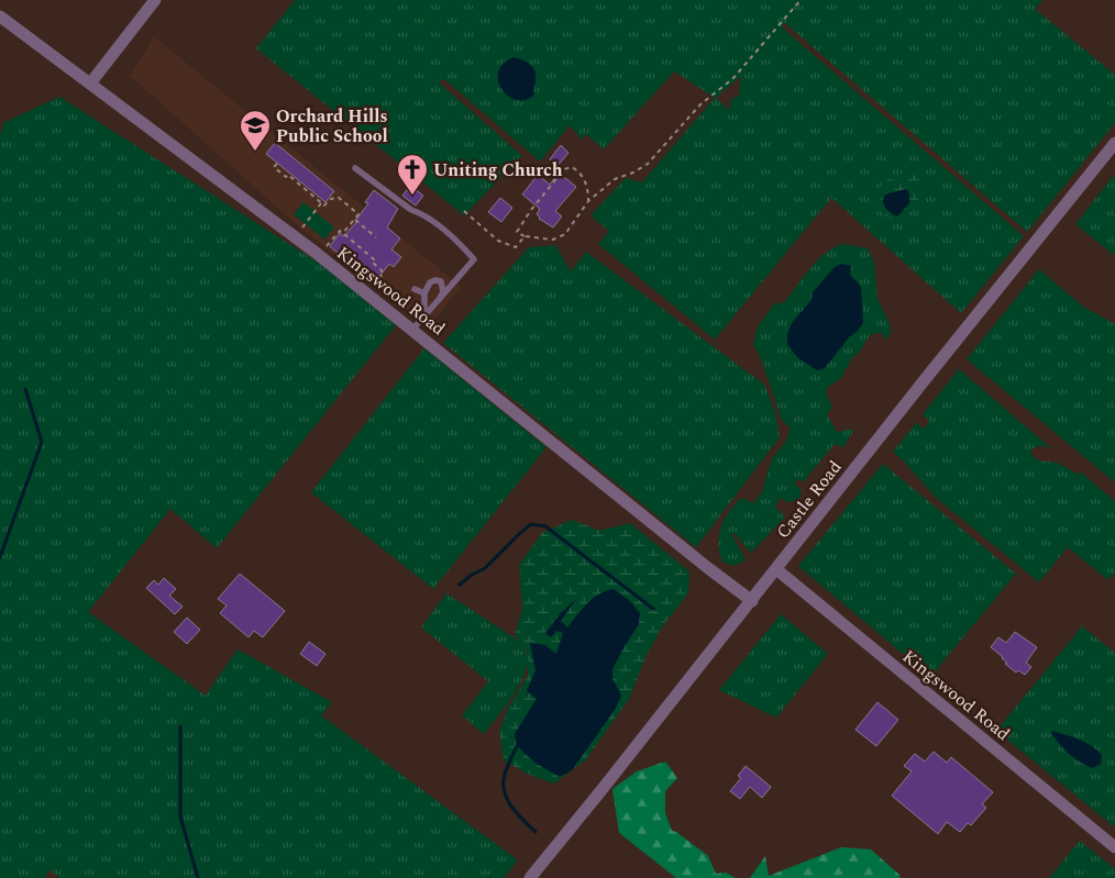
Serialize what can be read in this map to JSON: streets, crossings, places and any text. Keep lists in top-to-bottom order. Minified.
{"streets":{"street":["Kingswood Road","Castle Road"]},"crossings":[["Kingswood Road","Castle Road"]],"places":{"school or university":["Orchard Hills Public School"],"church":["Uniting Church"]}}
